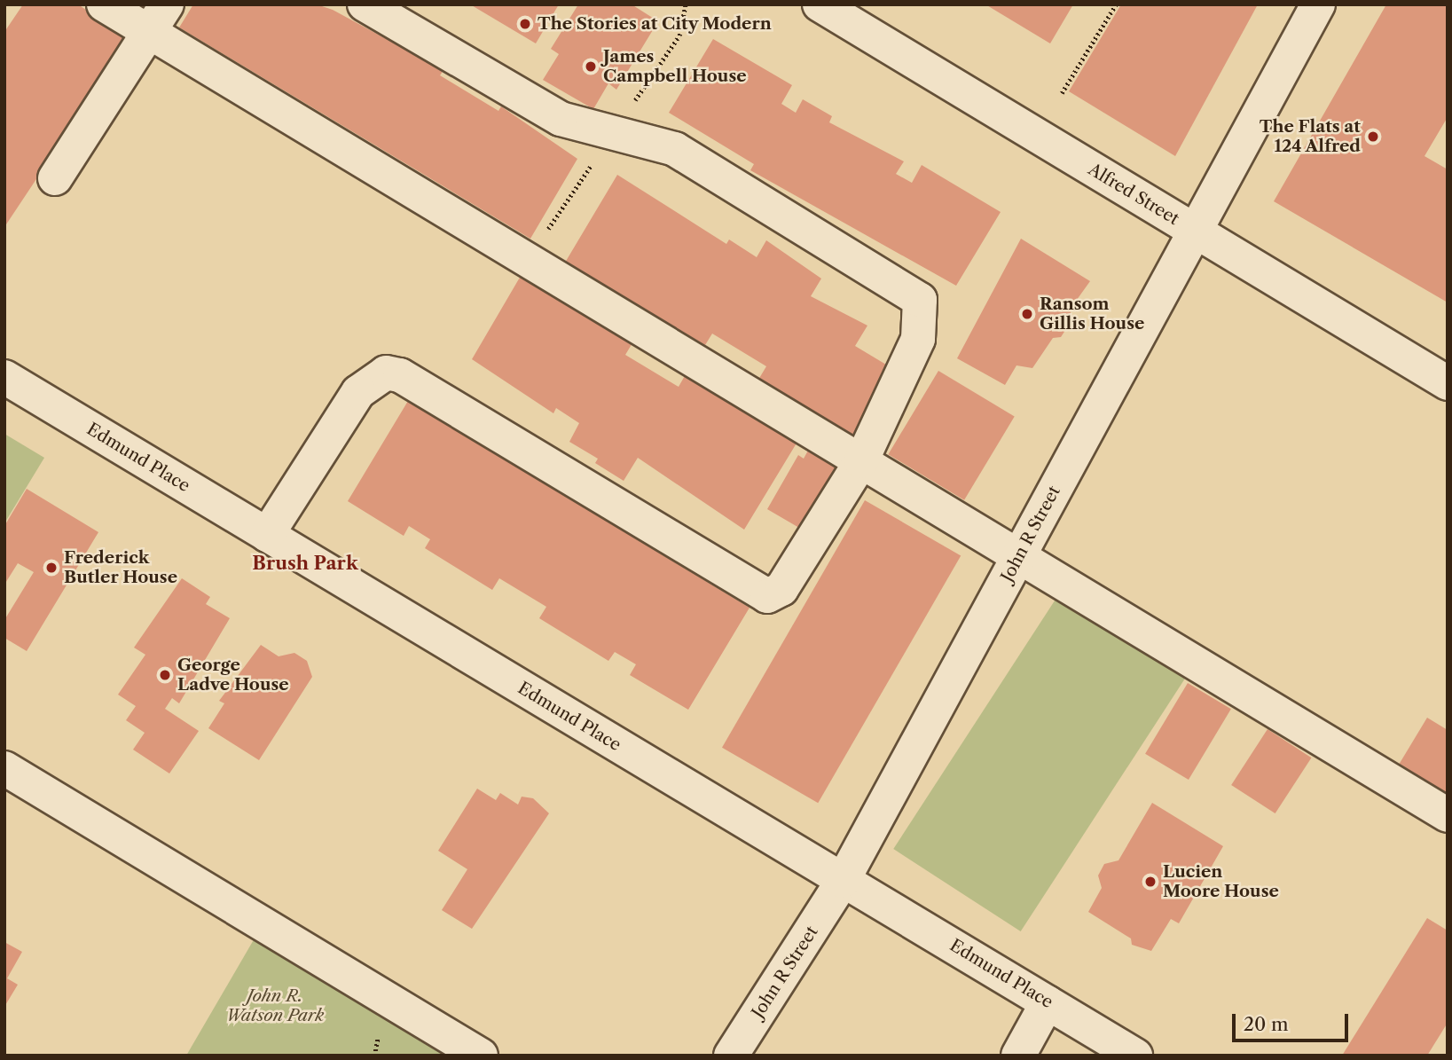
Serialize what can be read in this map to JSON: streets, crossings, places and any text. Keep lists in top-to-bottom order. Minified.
{"streets":{"street":["Alfred Street","Edmund Place","John R Street"]},"crossings":[["Alfred Street","John R Street"],["Edmund Place","John R Street"]],"districts":["Brush Park"],"parks":["John R. Watson Park"],"places":["The Stories at City Modern","James Campbell House","The Flats at 124 Alfred","Ransom Gillis House","Frederick Butler House","George Ladve House","Lucien Moore House"],"scale_bar":"20 m"}
